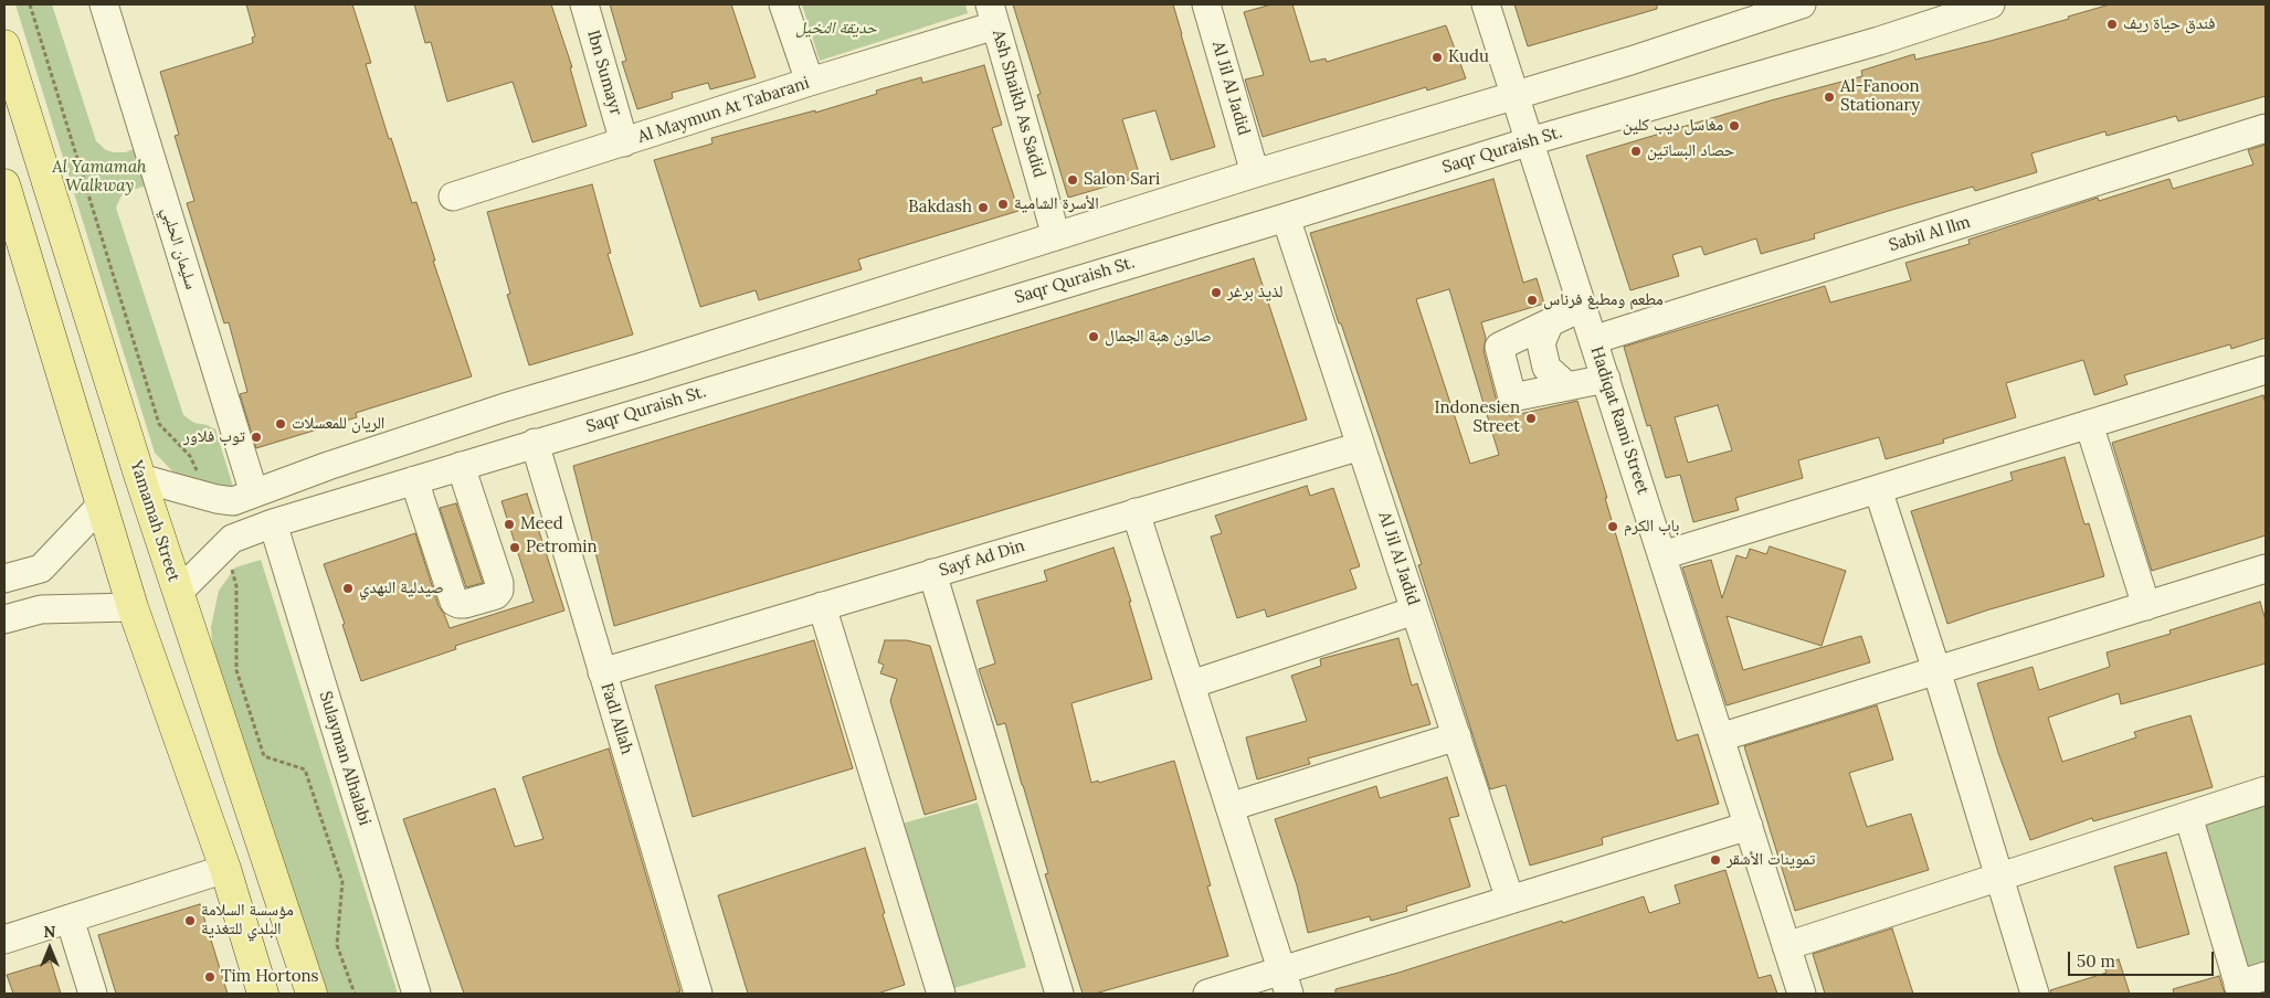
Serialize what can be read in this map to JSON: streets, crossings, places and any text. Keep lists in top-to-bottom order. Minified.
{"streets":{"main road":["Yamamah Street"],"street":["Ibn Sumayr","Al Jil Al Jadid","Ash Shaikh As Sadid","Al Maymun At Tabarani","Saqr Quraish St.","Sabil Al llm","سليمان الحلبي","Hadiqat Rami Street","Sayf Ad Din","Fadl Allah","Sulayman Alhalabi"]},"crossings":[["Ibn Sumayr","Al Maymun At Tabarani"],["Al Jil Al Jadid","Saqr Quraish St."],["Al Jil Al Jadid","Sayf Ad Din"],["Ash Shaikh As Sadid","Al Maymun At Tabarani"],["Saqr Quraish St.","Hadiqat Rami Street"],["Saqr Quraish St.","Yamamah Street"],["Saqr Quraish St.","Fadl Allah"],["Saqr Quraish St.","Sulayman Alhalabi"],["Sabil Al llm","Hadiqat Rami Street"],["Sayf Ad Din","Fadl Allah"]],"parks":["حديقة النخيل","Al Yamamah Walkway"],"places":["فندق حياة ريف","Kudu","Al-Fanoon Stationary","مغاسل ديب كلين","حصاد البساتين","Salon Sari","الأسرة الشامية","Bakdash","لذيذ برغر","مطعم ومطبغ فرناس","صالون هبة الجمال","Indonesien Street","الريان للمعسلات","توب فلاور","Meed","باب الكرم","Petromin","صيدلية النهدي","تموينات الأشقر","مؤسسة السلامة البلدي للتغذية","Tim Hortons"],"scale_bar":"50 m","north":"top"}
